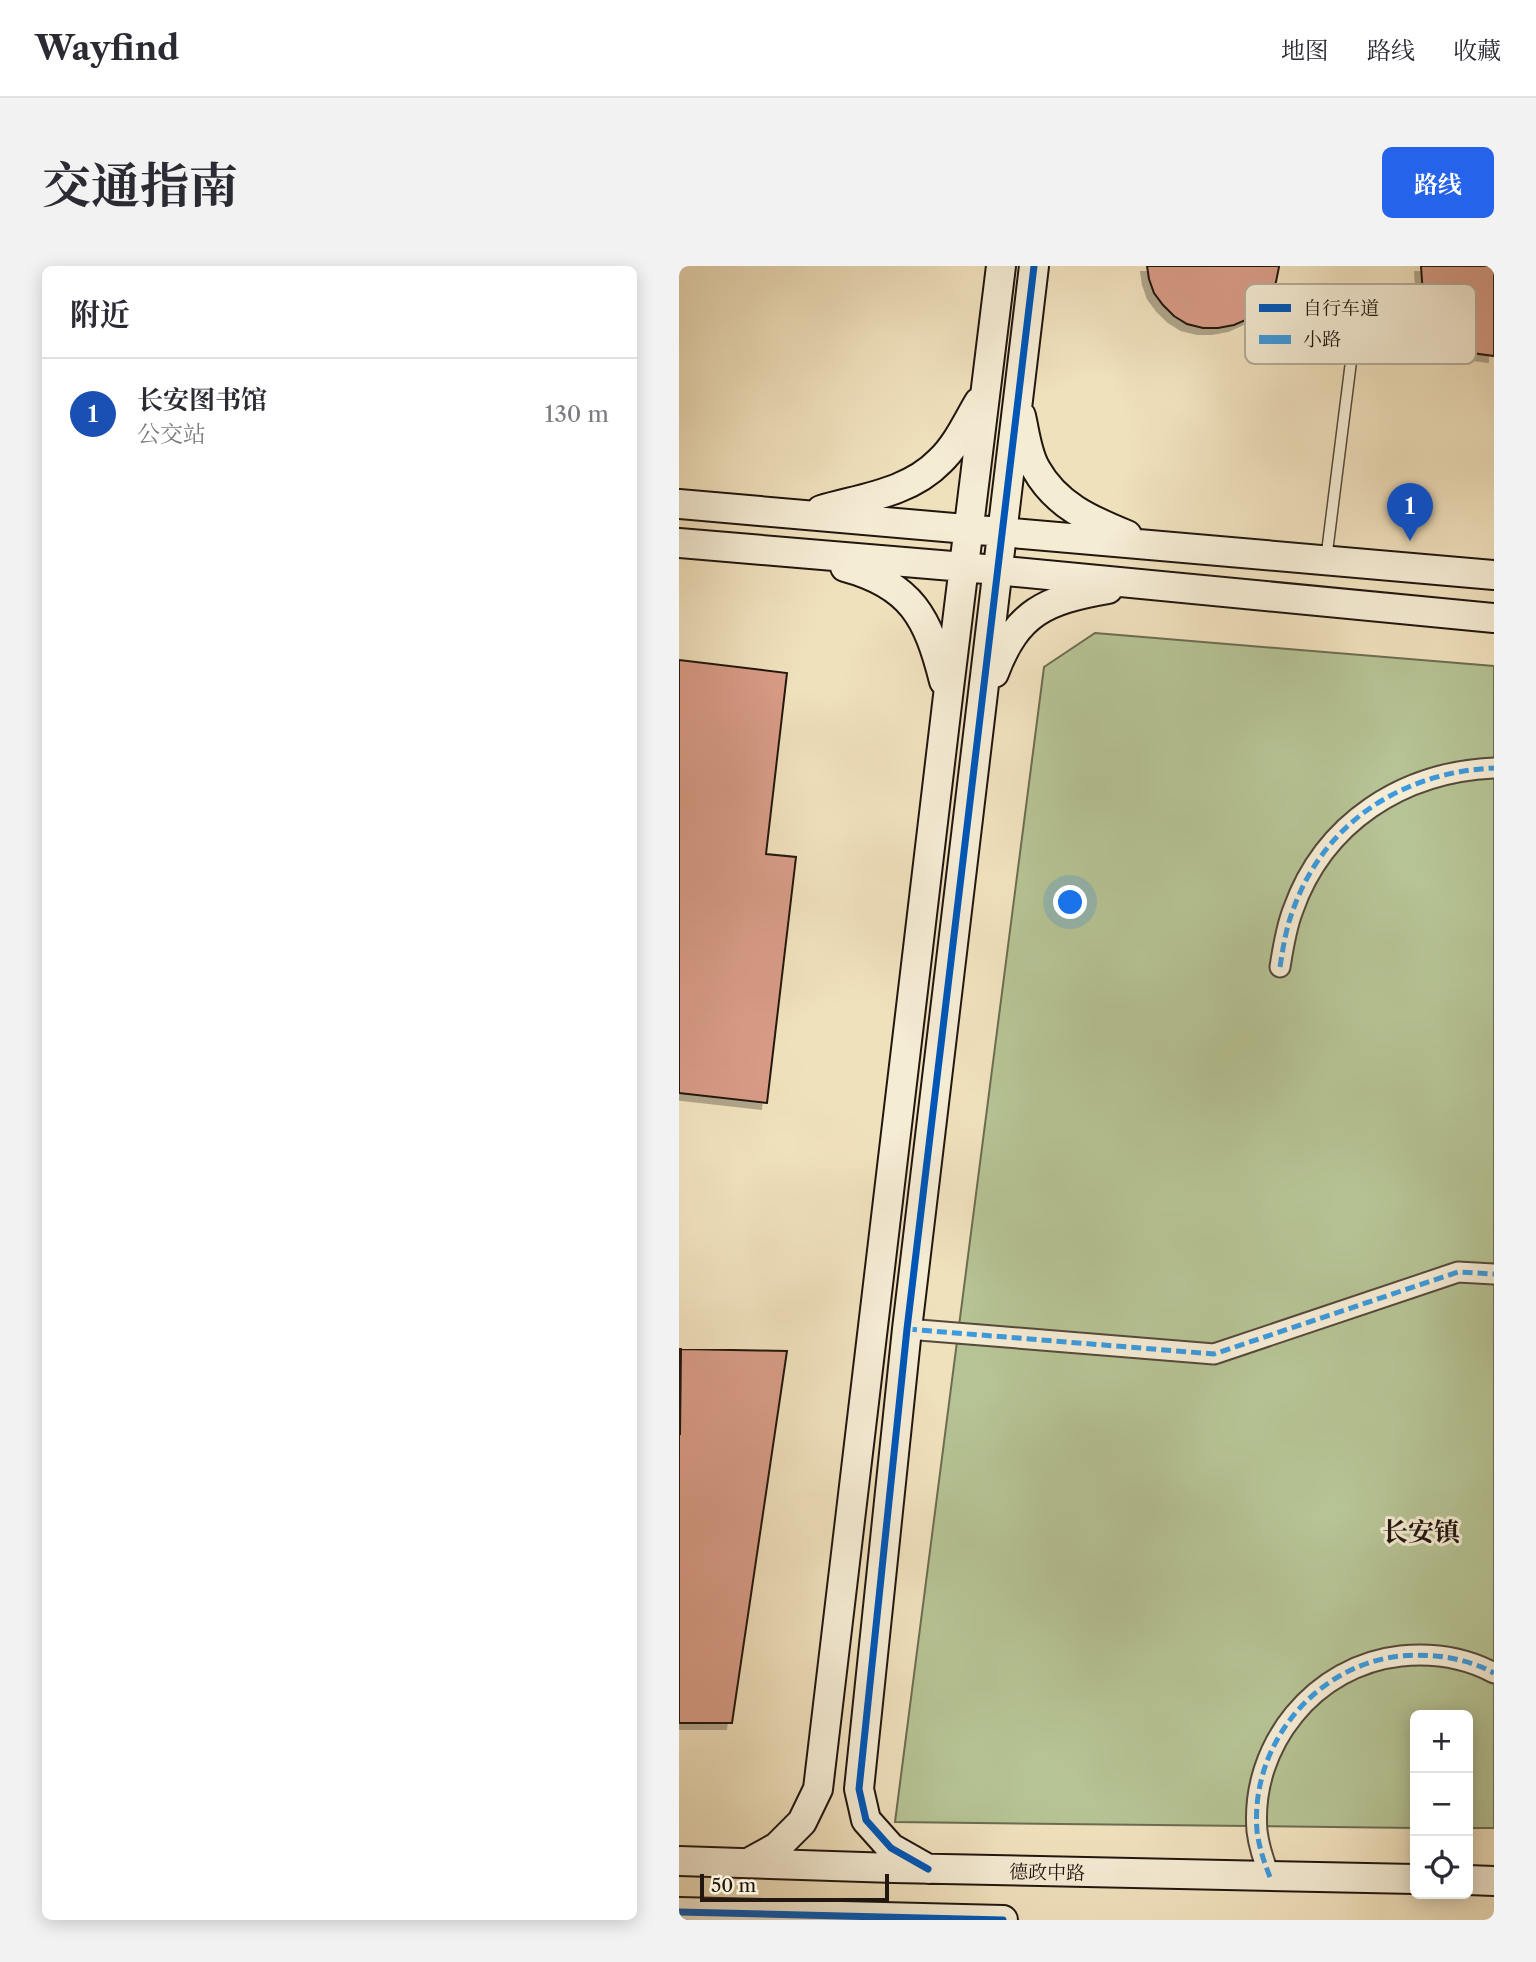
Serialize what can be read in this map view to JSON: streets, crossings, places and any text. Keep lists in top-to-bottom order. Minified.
{"streets":{"street":["德政中路"]},"districts":["长安镇"],"legend":["自行车道","小路"],"scale_bar":"50 m","page":{"header":"Wayfind","nav":["地图","路线","收藏"],"title":"交通指南","buttons":"路线","heading":"附近","list":[{"mark":"1","name":"长安图书馆","note":"公交站","value":"130 m"}],"pins":"1","map_buttons":["+","−"],"scale":"50 m"}}
